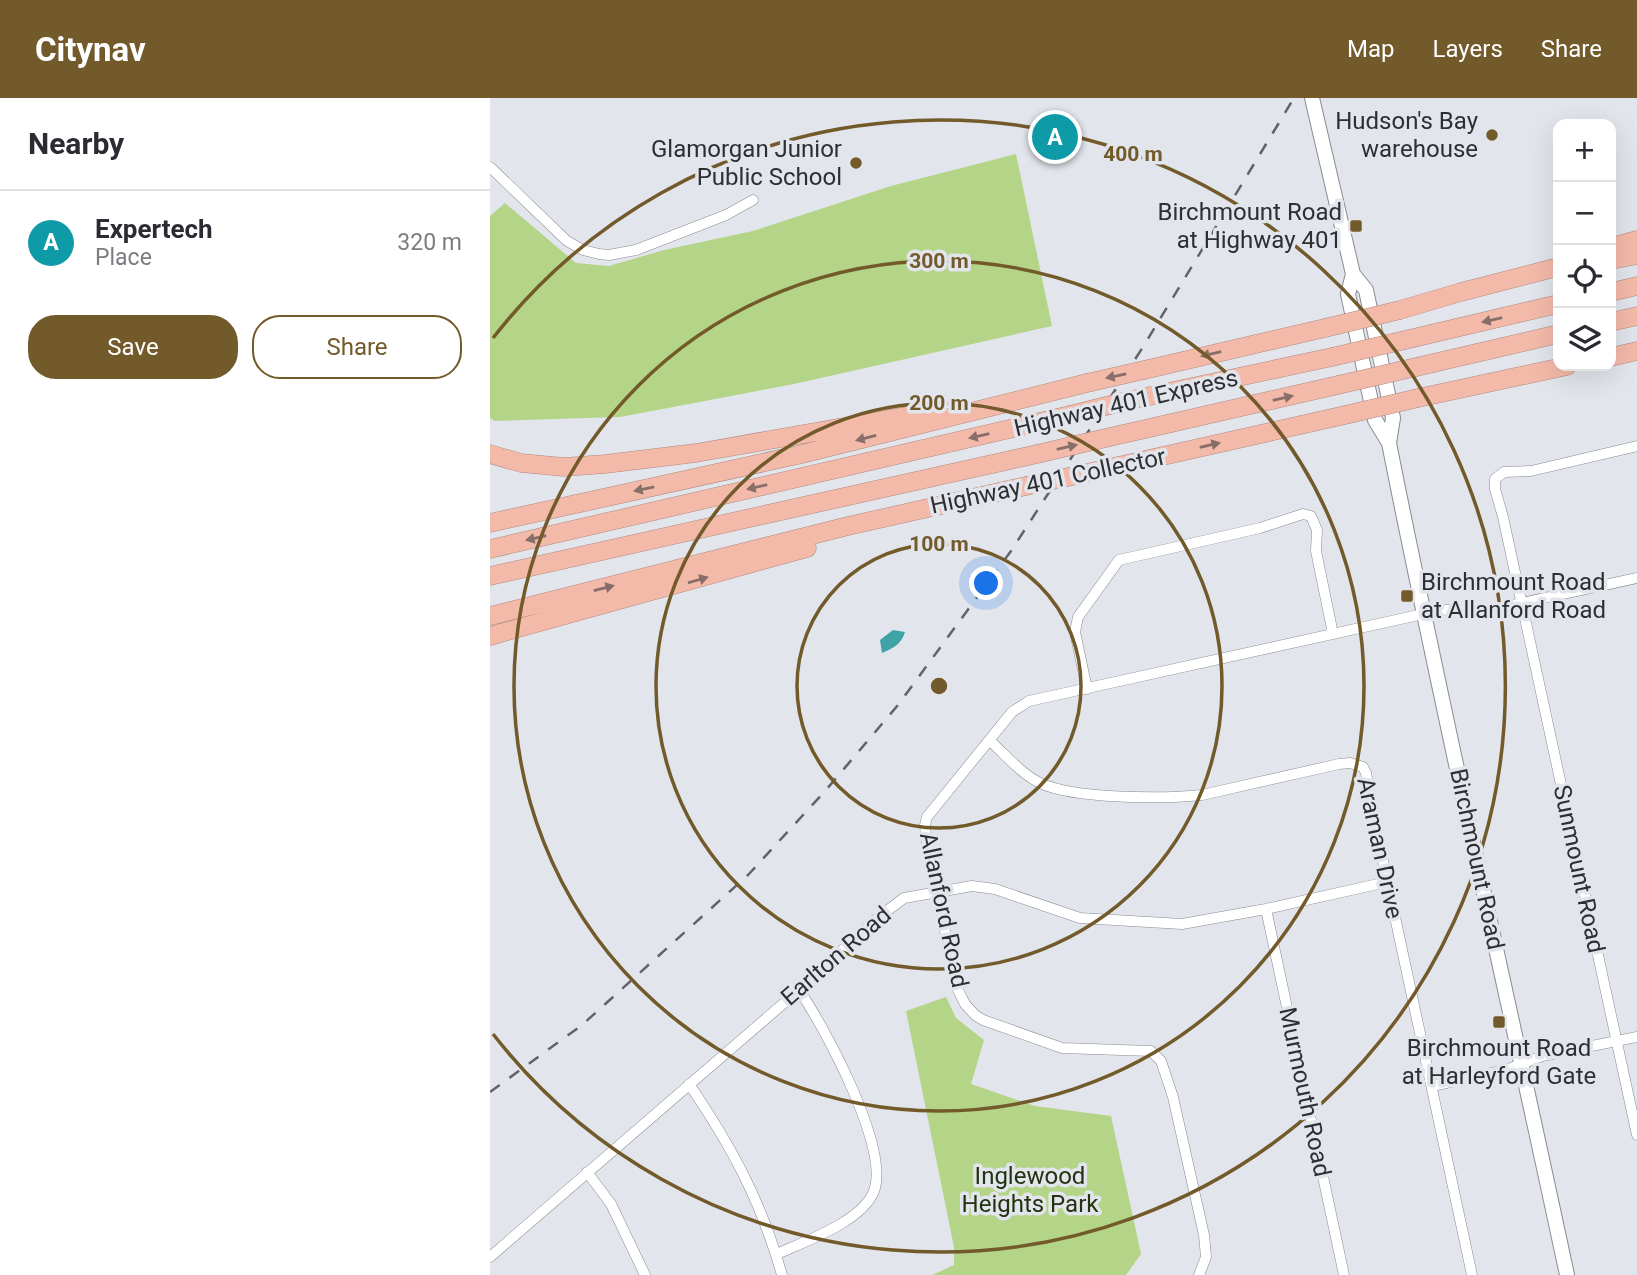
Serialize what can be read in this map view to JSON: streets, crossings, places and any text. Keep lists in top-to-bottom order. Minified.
{"streets":{"highway":["Highway 401 Express","Highway 401 Collector"],"main road":["Birchmount Road"],"street":["Araman Drive","Sunmount Road","Allanford Road","Earlton Road","Murmouth Road"]},"crossings":[["Araman Drive","Allanford Road"],["Araman Drive","Earlton Road"],["Birchmount Road","Allanford Road"],["Sunmount Road","Allanford Road"],["Allanford Road","Earlton Road"],["Earlton Road","Murmouth Road"]],"parks":["Inglewood Heights Park"],"places":{"other":["Hudson's Bay warehouse","Glamorgan Junior Public School"],"transit":["Birchmount Road at Highway 401","Birchmount Road at Allanford Road","Birchmount Road at Harleyford Gate"]},"page":{"header":"Citynav","nav":["Map","Layers","Share"],"heading":"Nearby","pins":"A","map_buttons":["+","−"],"list":[{"mark":"A","name":"Expertech","note":"Place","value":"320 m"}],"buttons":["Save","Share"]},"rings":["400 m","300 m","200 m","100 m"]}
